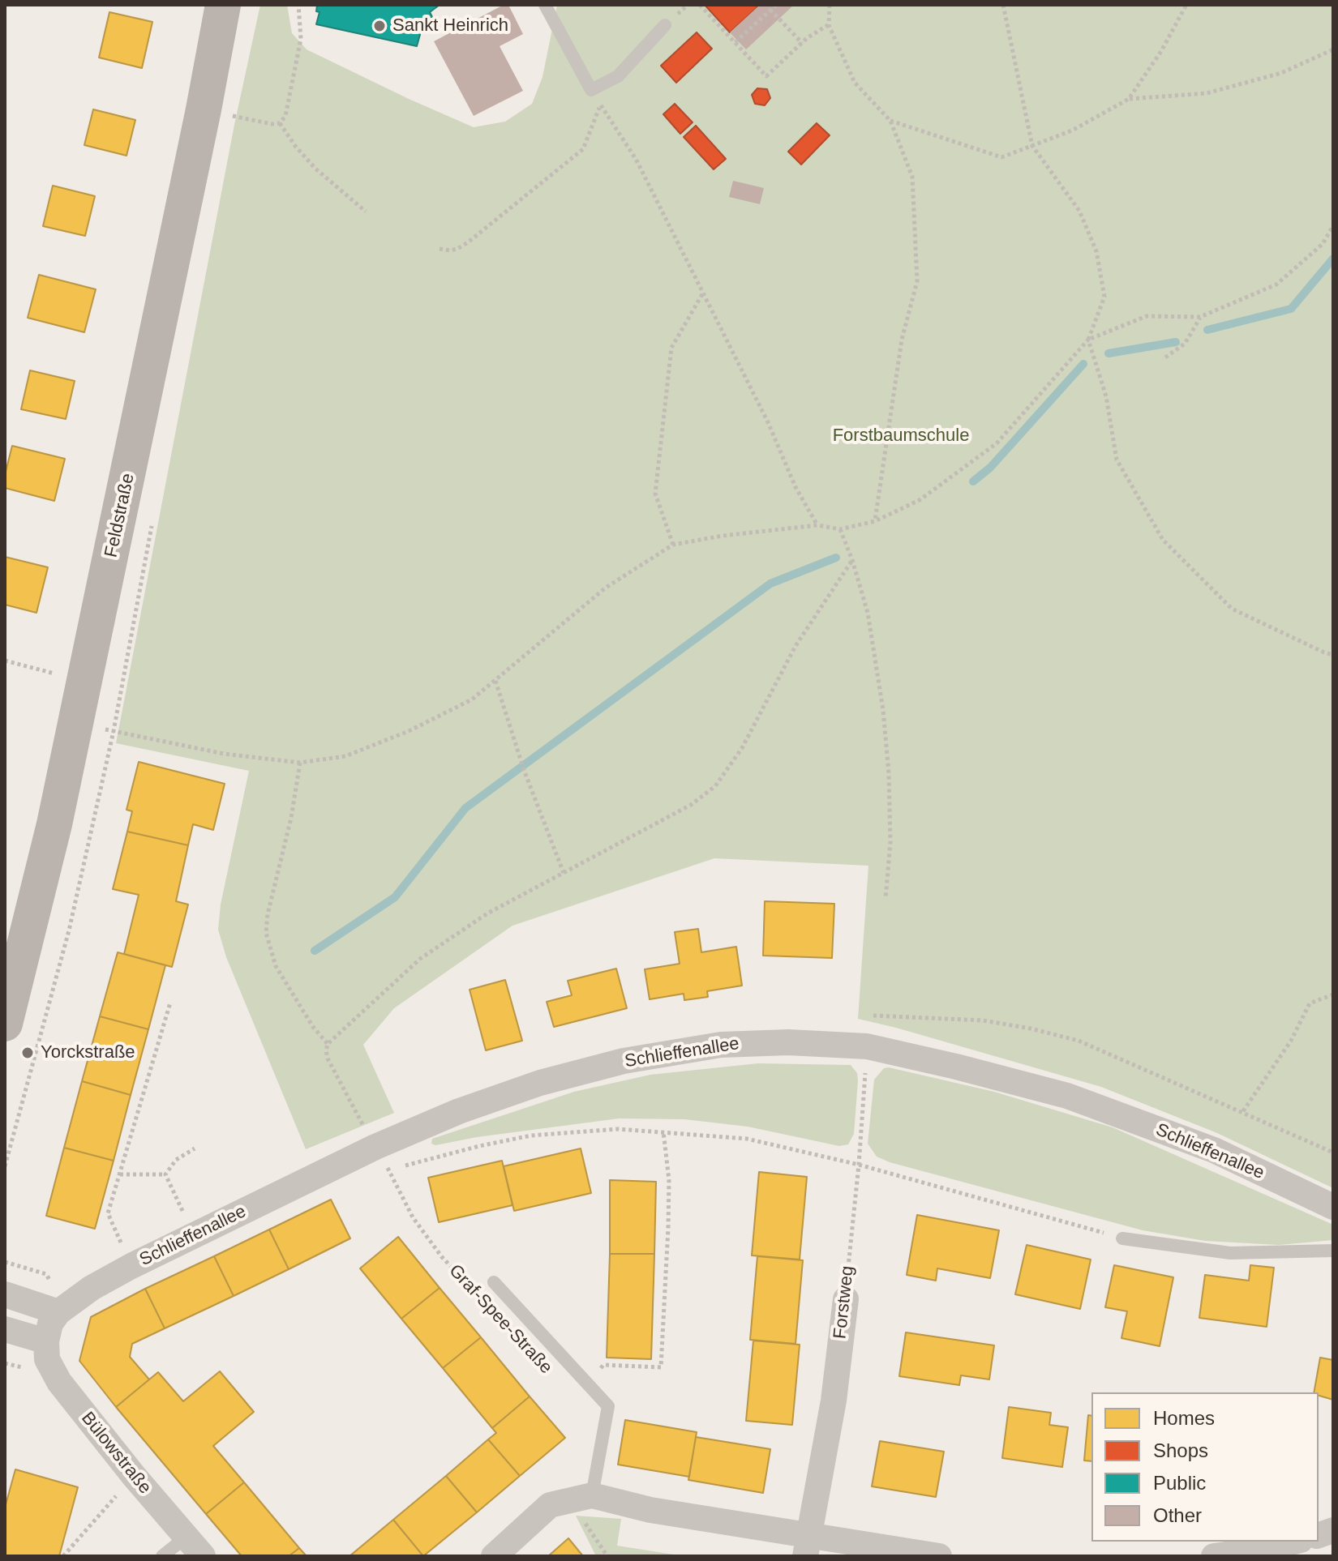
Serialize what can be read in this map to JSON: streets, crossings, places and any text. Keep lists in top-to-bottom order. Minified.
{"streets":{"street":["Feldstraße","Schlieffenallee","Forstweg","Bülowstraße"],"path":["Graf-Spee-Straße"]},"crossings":[["Schlieffenallee","Forstweg"],["Schlieffenallee","Graf-Spee-Straße"]],"parks":["Forstbaumschule"],"places":["Sankt Heinrich","Yorckstraße"],"legend":["Homes","Shops","Public","Other"]}
